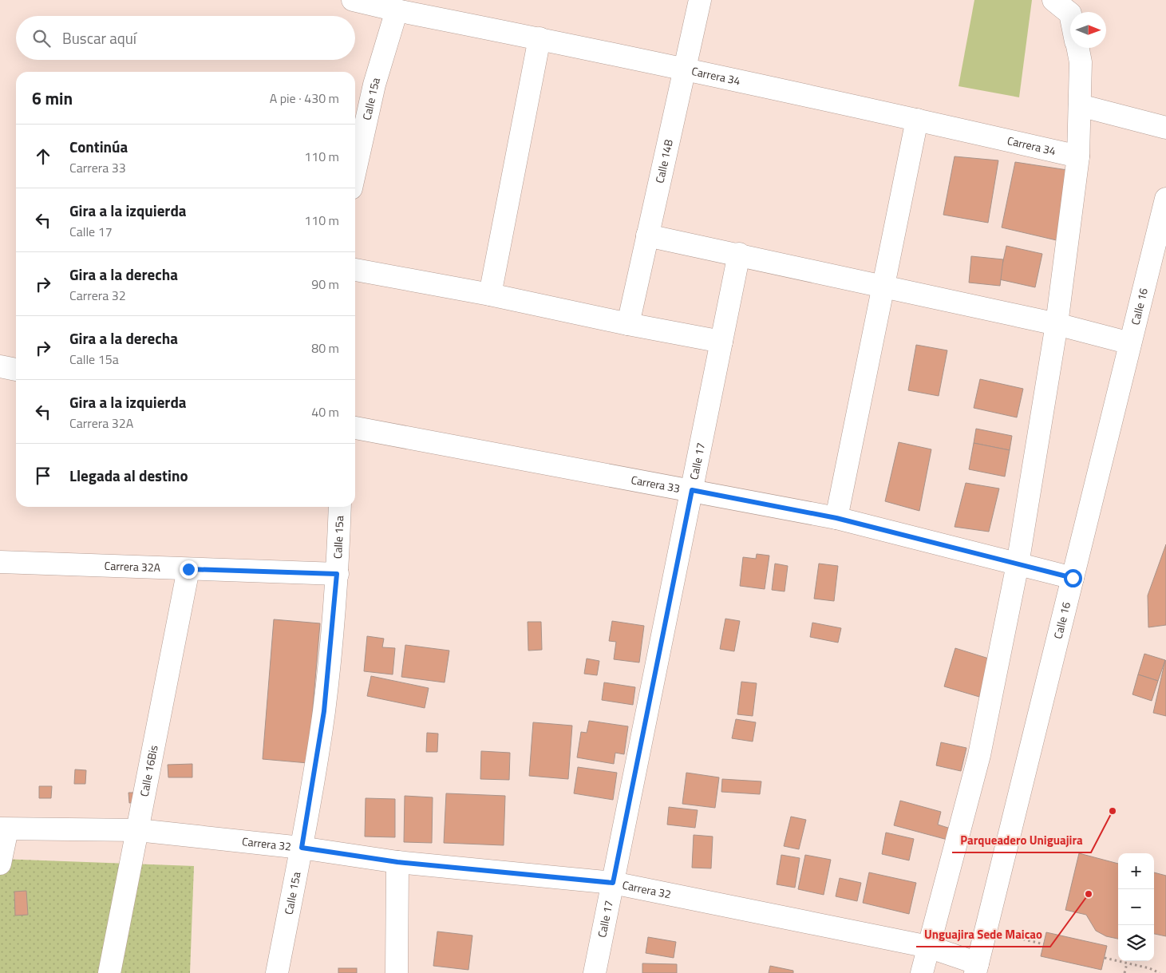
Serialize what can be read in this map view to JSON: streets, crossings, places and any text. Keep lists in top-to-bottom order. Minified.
{"streets":{"main road":["Carrera 34","Calle 15a","Calle 14B","Calle 16","Calle 17","Carrera 33","Carrera 32A","Calle 16Bis","Carrera 32"]},"crossings":[["Carrera 34","Calle 15a"],["Carrera 34","Calle 14B"],["Calle 15a","Carrera 32A"],["Calle 15a","Carrera 32"],["Calle 16","Carrera 33"],["Calle 16","Carrera 32"],["Calle 17","Carrera 33"],["Calle 17","Carrera 32"],["Carrera 32A","Calle 16Bis"],["Calle 16Bis","Carrera 32"]],"places":["Parqueadero Uniguajira","Unguajira Sede Maicao"],"north":"right","page":{"search":"Buscar aquí","heading":["6 min","A pie · 430 m"],"list":[["Continúa","Carrera 33","110 m"],["Gira a la izquierda","Calle 17","110 m"],["Gira a la derecha","Carrera 32","90 m"],["Gira a la derecha","Calle 15a","80 m"],["Gira a la izquierda","Carrera 32A","40 m"],"Llegada al destino"],"map_buttons":["+","−"]}}
